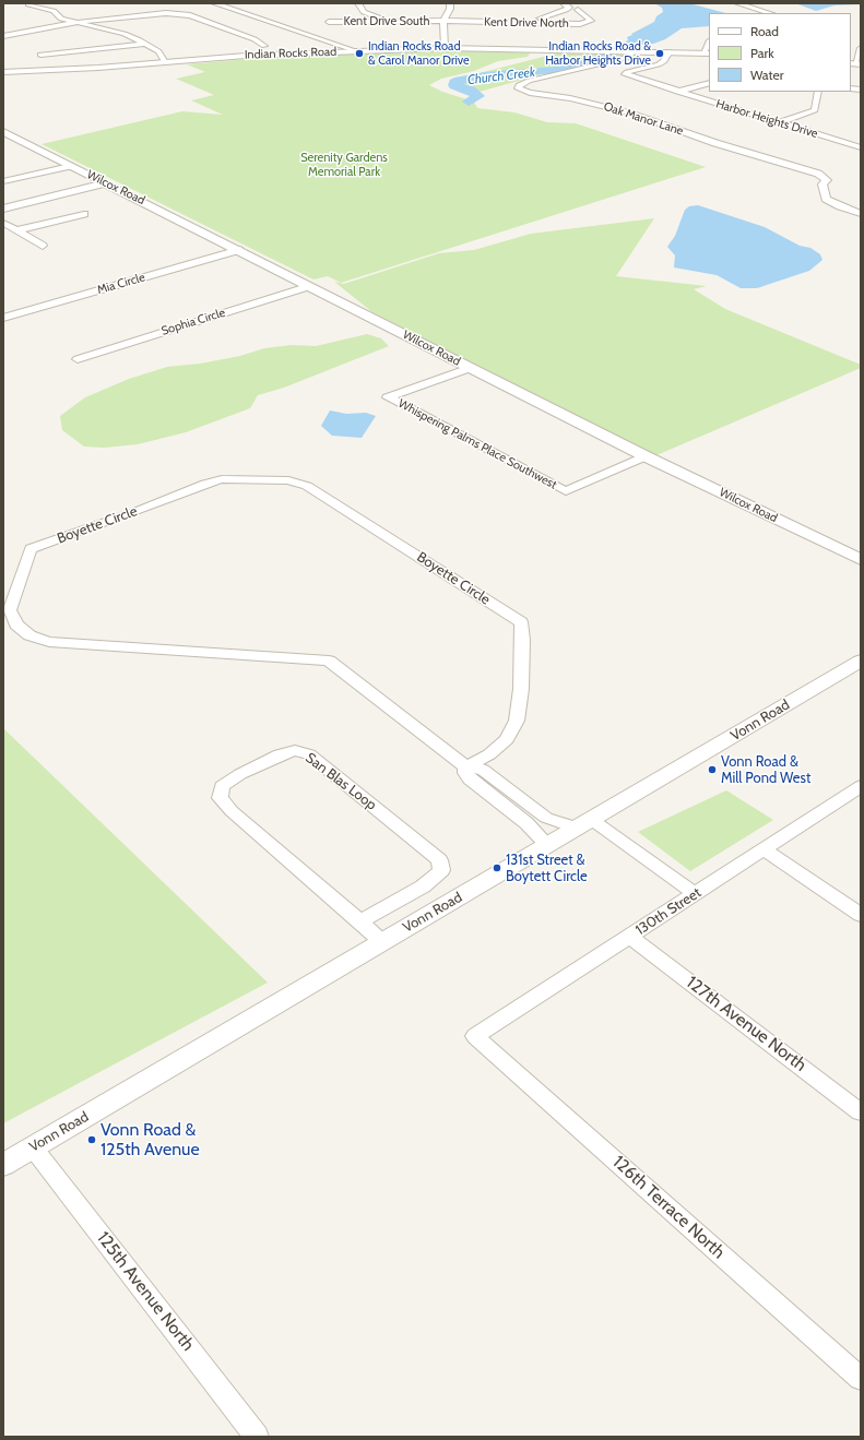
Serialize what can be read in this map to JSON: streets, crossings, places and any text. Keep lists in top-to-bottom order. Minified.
{"streets":{"street":["Kent Drive South","Kent Drive North","Indian Rocks Road","Oak Manor Lane","Harbor Heights Drive","Wilcox Road","Mia Circle","Sophia Circle","Whispering Palms Place Southwest","Boyette Circle","Vonn Road","San Blas Loop","130th Street","127th Avenue North","126th Terrace North","125th Avenue North"]},"crossings":[["Kent Drive South","Kent Drive North"],["Indian Rocks Road","Oak Manor Lane"],["Indian Rocks Road","Harbor Heights Drive"],["Wilcox Road","Mia Circle"],["Wilcox Road","Sophia Circle"],["Wilcox Road","Whispering Palms Place Southwest"],["Boyette Circle","Vonn Road"],["Boyette Circle","130th Street"],["Vonn Road","San Blas Loop"],["Vonn Road","125th Avenue North"],["130th Street","127th Avenue North"],["130th Street","126th Terrace North"]],"water":["Church Creek"],"parks":["Serenity Gardens Memorial Park"],"places":["Indian Rocks Road & Carol Manor Drive","Indian Rocks Road & Harbor Heights Drive","Vonn Road & Mill Pond West","131st Street & Boytett Circle","Vonn Road & 125th Avenue"],"legend":["Road","Park","Water"]}
